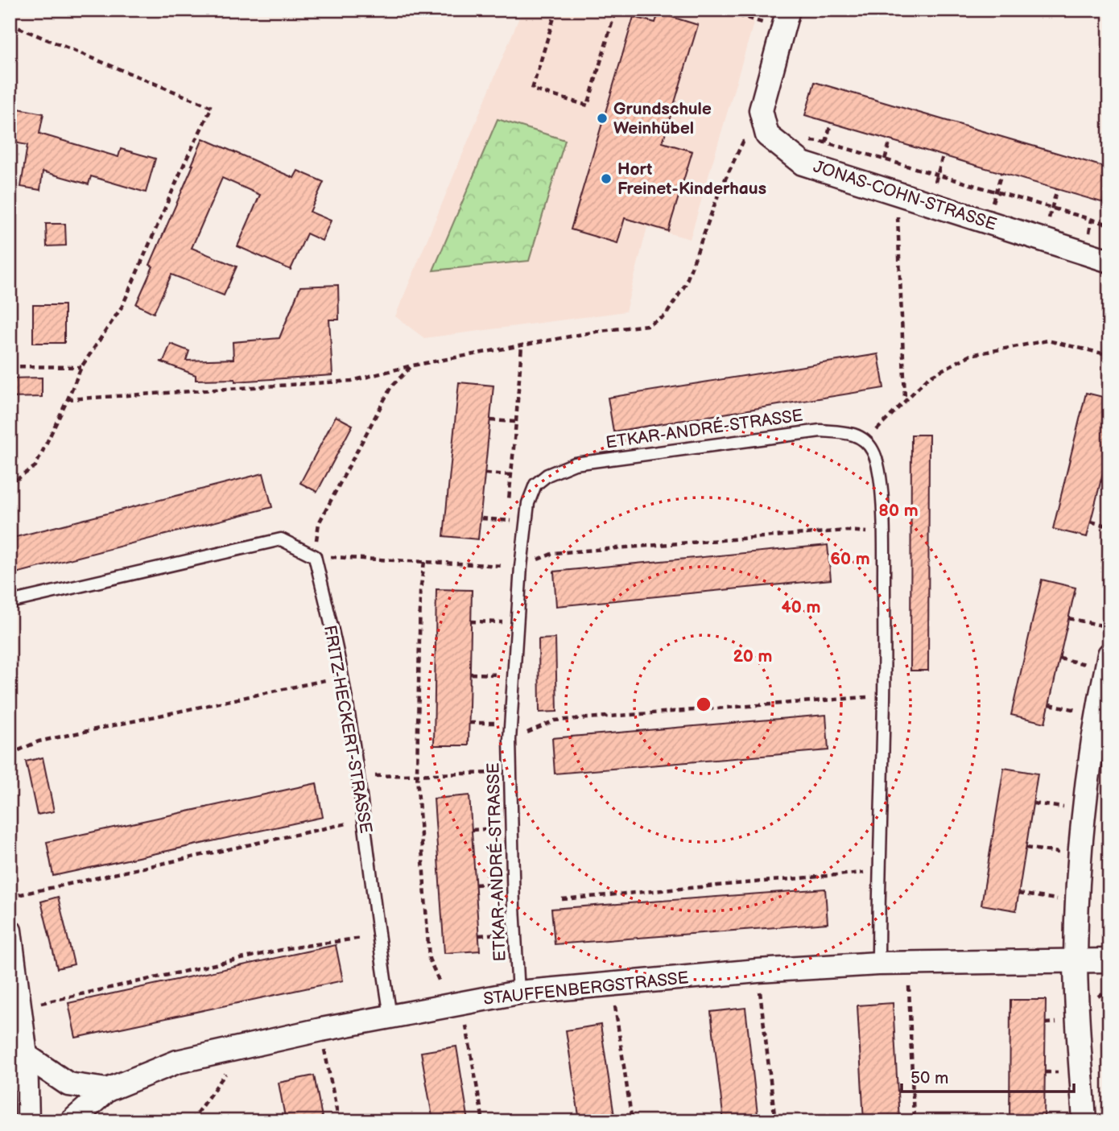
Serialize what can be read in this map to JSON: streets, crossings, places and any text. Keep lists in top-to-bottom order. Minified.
{"streets":{"street":["JONAS-COHN-STRASSE","STAUFFENBERGSTRASSE"],"lane":["ETKAR-ANDRÉ-STRASSE","FRITZ-HECKERT-STRASSE"]},"crossings":[["ETKAR-ANDRÉ-STRASSE","STAUFFENBERGSTRASSE"],["FRITZ-HECKERT-STRASSE","STAUFFENBERGSTRASSE"]],"places":["Grundschule Weinhübel","Hort Freinet-Kinderhaus"],"scale_bar":"50 m","rings":["80 m","60 m","40 m","20 m"]}
